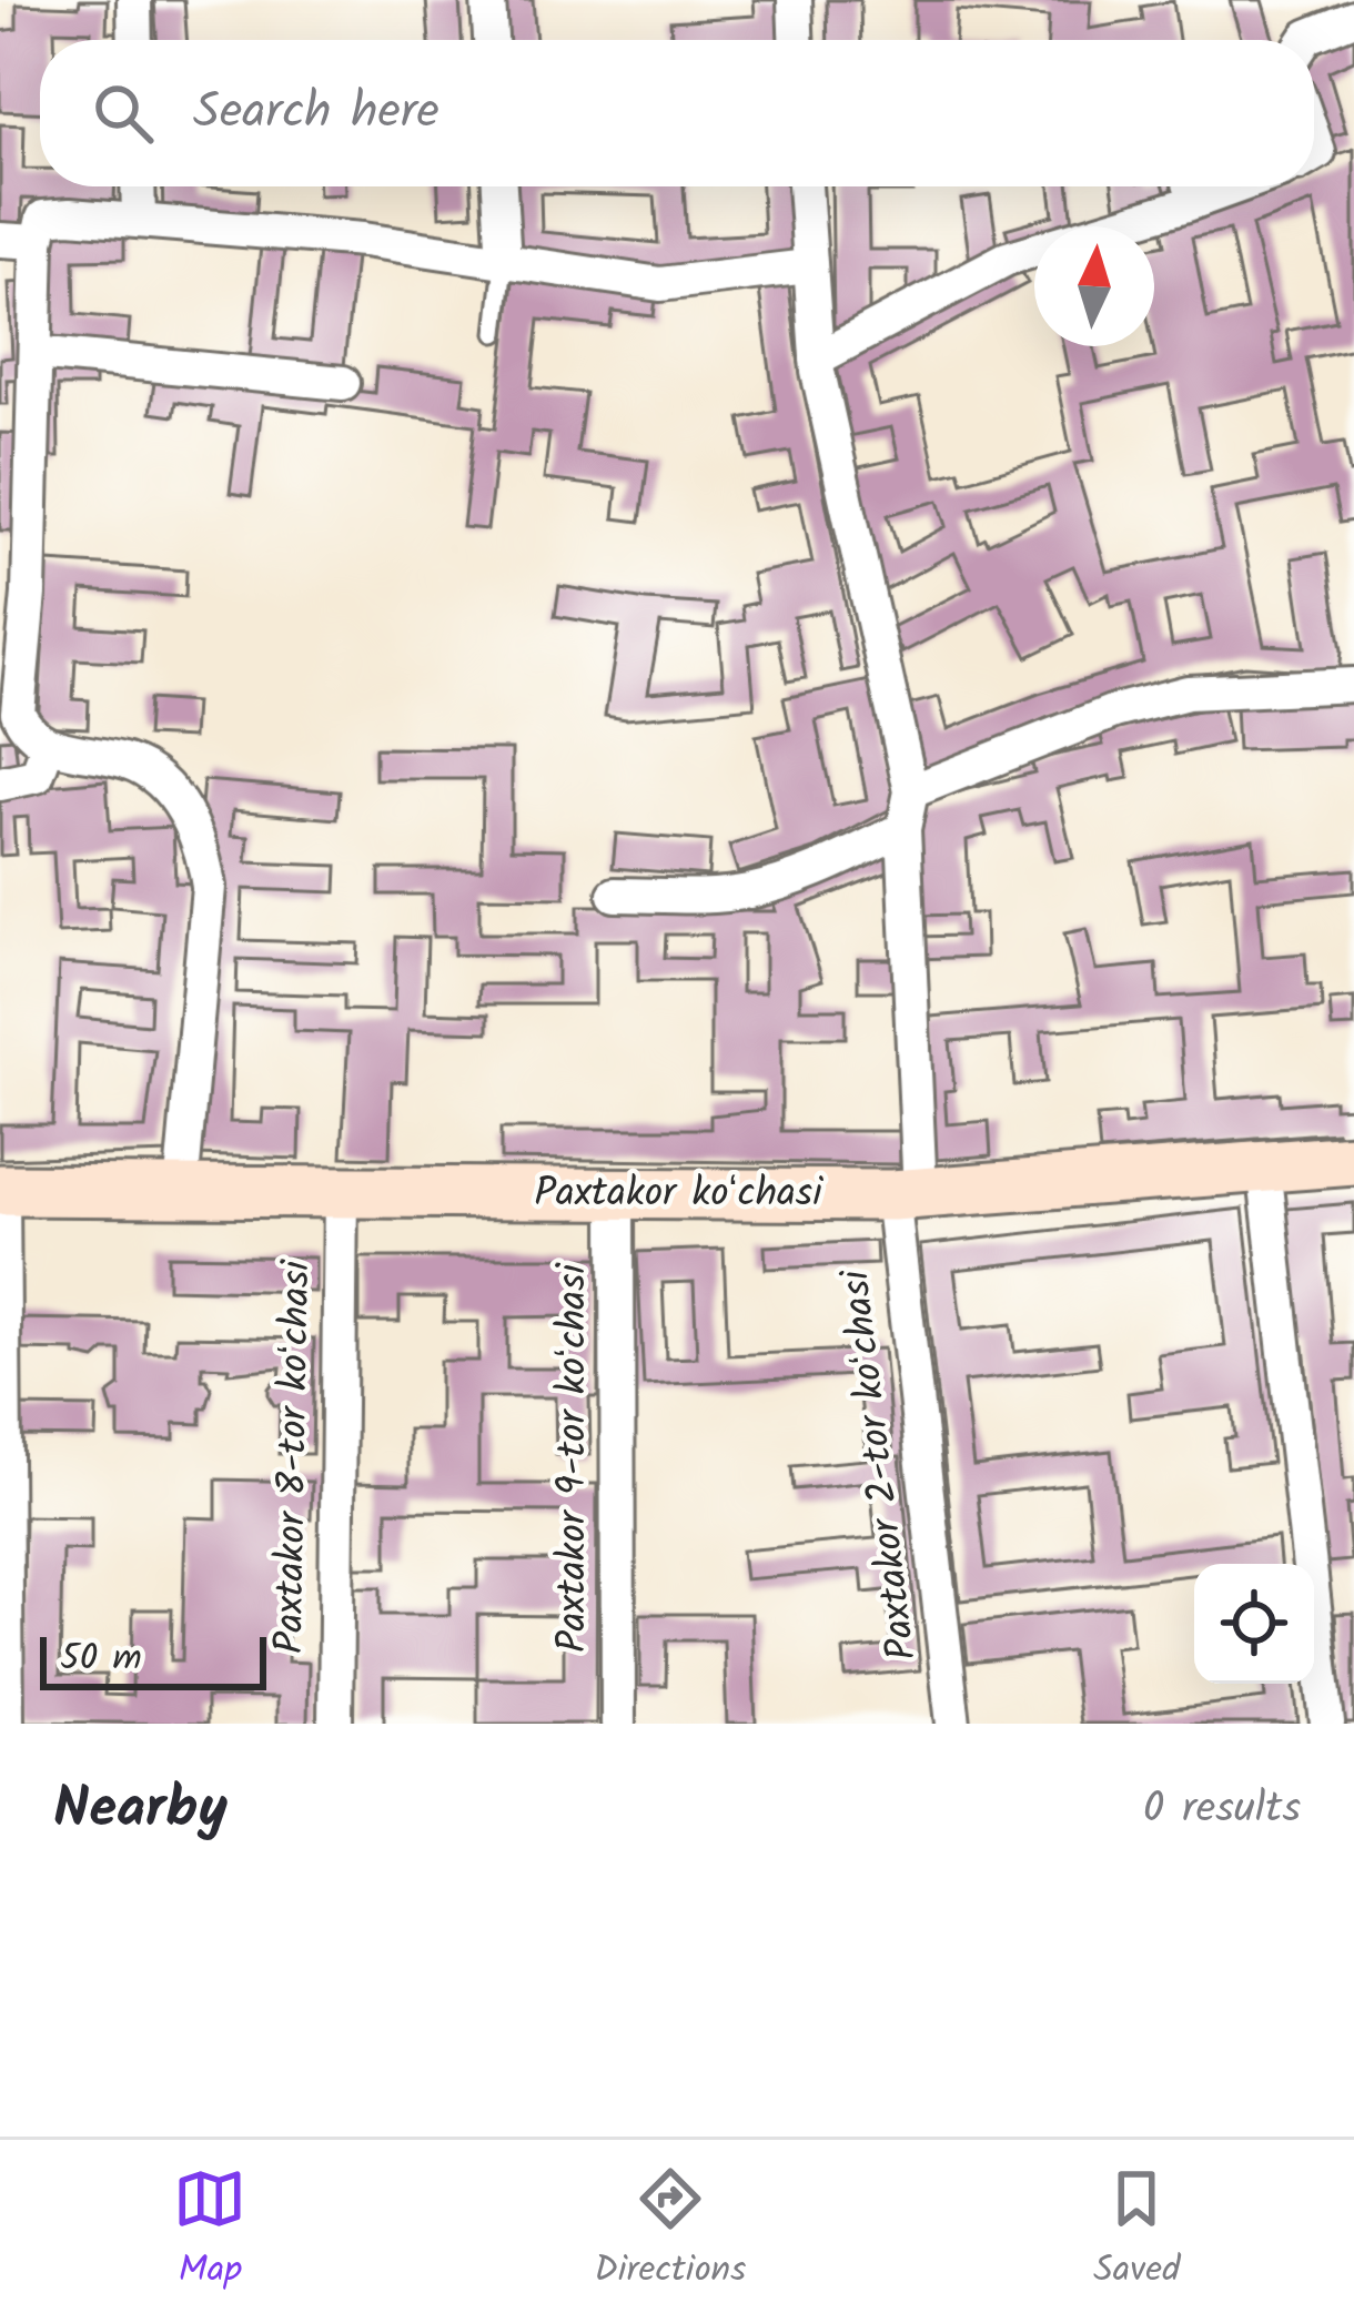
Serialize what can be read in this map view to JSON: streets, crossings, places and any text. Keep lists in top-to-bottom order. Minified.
{"streets":{"main road":["Paxtakor koʻchasi"],"street":["Paxtakor 8-tor koʻchasi","Paxtakor 9-tor koʻchasi","Paxtakor 2-tor koʻchasi"]},"crossings":[["Paxtakor koʻchasi","Paxtakor 8-tor koʻchasi"],["Paxtakor koʻchasi","Paxtakor 9-tor koʻchasi"],["Paxtakor koʻchasi","Paxtakor 2-tor koʻchasi"]],"scale_bar":"50 m","north":"top","page":{"search":"Search here","scale":"50 m","heading":["Nearby","0 results"],"nav":["Map","Directions","Saved"]}}
